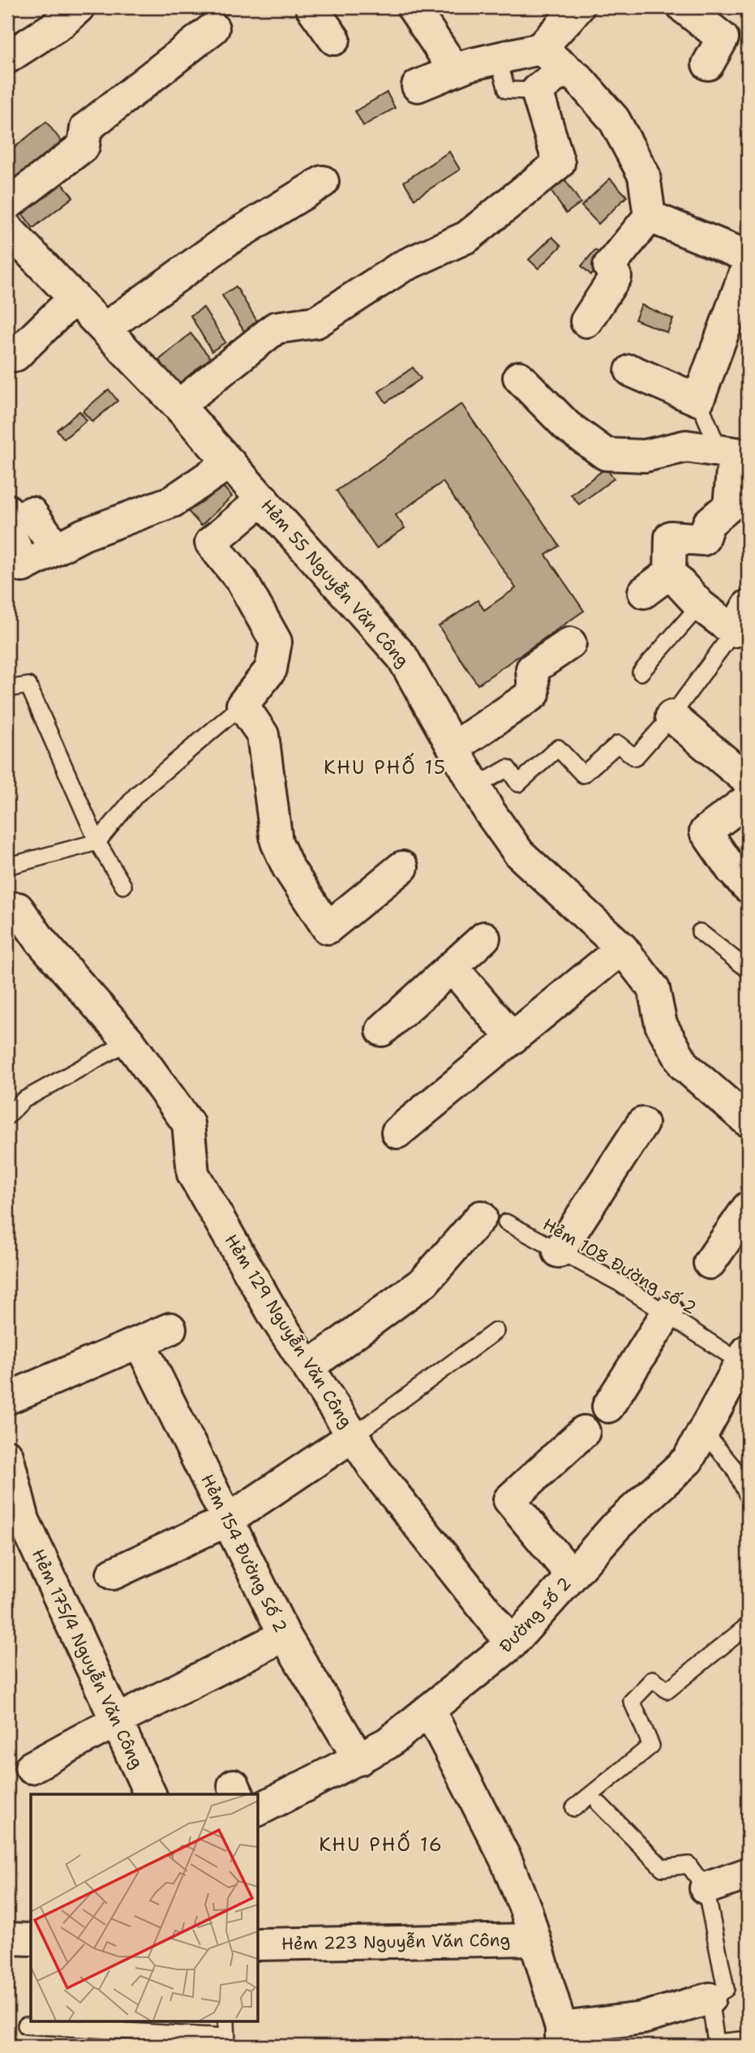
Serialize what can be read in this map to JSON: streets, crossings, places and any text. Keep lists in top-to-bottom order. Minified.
{"streets":{"street":["Hẻm 55 Nguyễn Văn Công","Hẻm 129 Nguyễn Văn Công","Hẻm 154 Đường Số 2","Đường số 2","Hẻm 175/4 Nguyễn Văn Công","Hẻm 223 Nguyễn Văn Công"],"lane":["Hẻm 108 Đường số 2"]},"crossings":[["Hẻm 108 Đường số 2","Đường số 2"],["Hẻm 129 Nguyễn Văn Công","Đường số 2"],["Hẻm 154 Đường Số 2","Đường số 2"]],"districts":["KHU PHỐ 15","KHU PHỐ 16"]}
